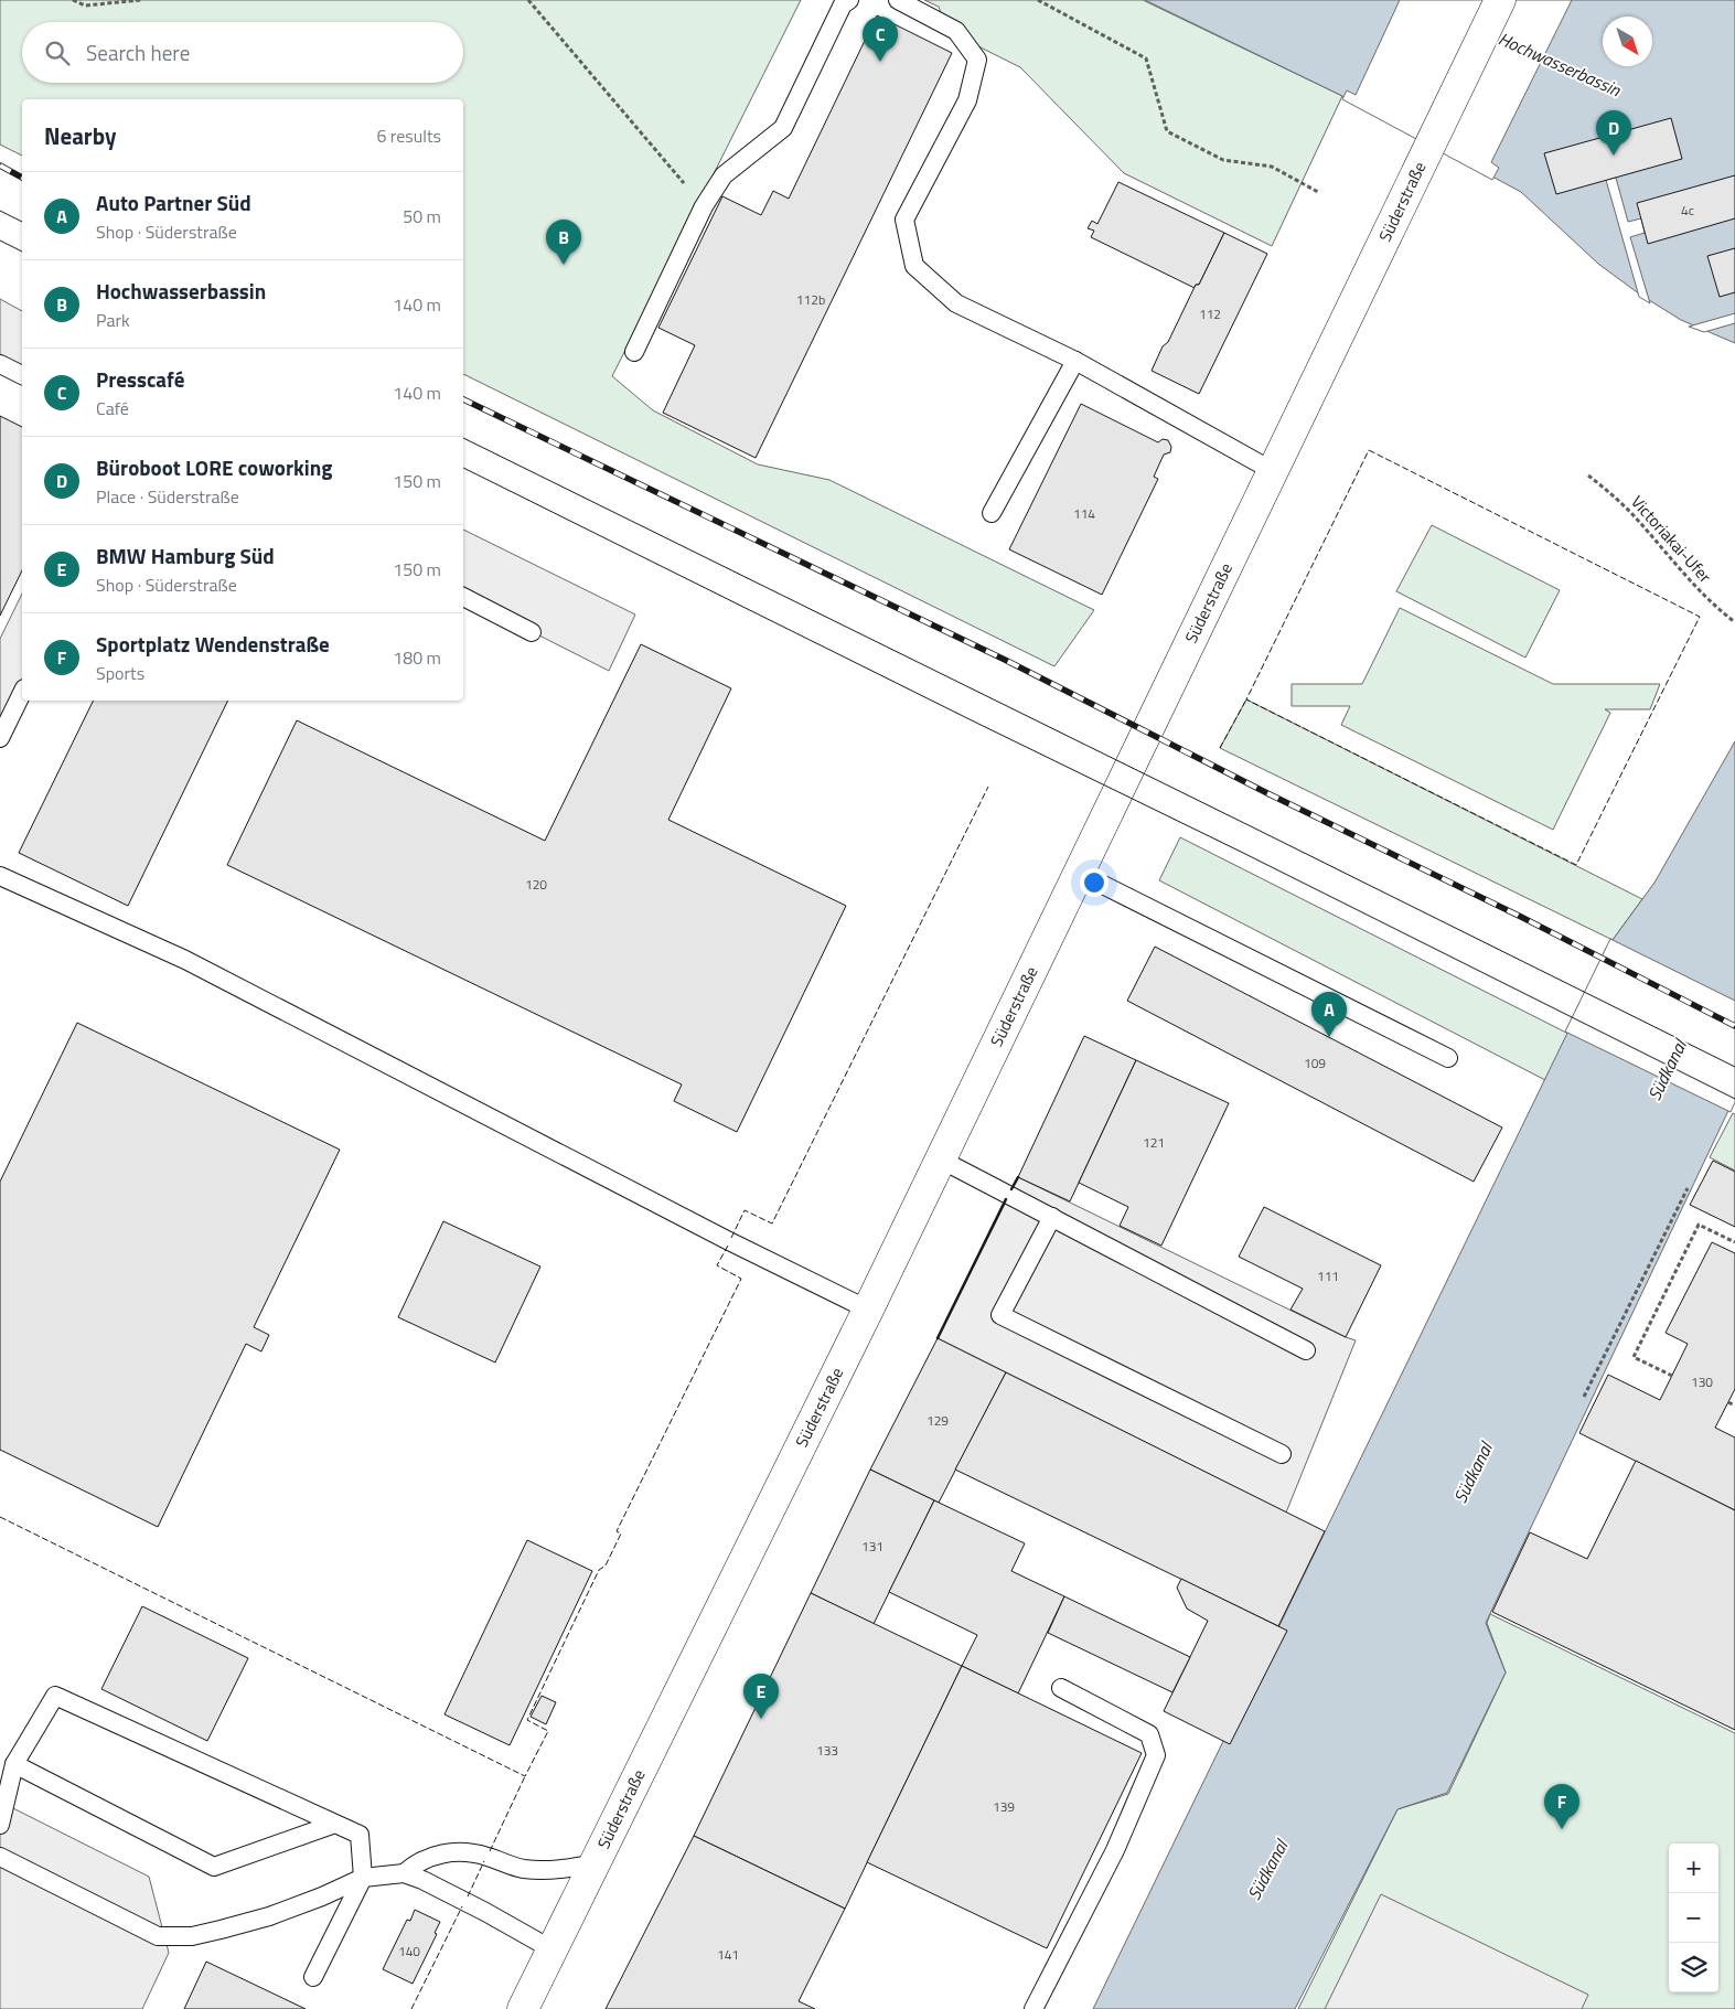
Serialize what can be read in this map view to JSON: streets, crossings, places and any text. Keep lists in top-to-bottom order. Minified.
{"streets":{"main road":["Süderstraße"],"path":["Victoriakai-Ufer"]},"water":["Hochwasserbassin","Südkanal"],"house_numbers":["4c","112b","112","114","120","109","121","111","130","129","131","133","139","140","141"],"north":"bottom right","page":{"pins":["C","D","B","A","E","F"],"search":"Search here","heading":["Nearby","6 results"],"list":[{"mark":"A","name":"Auto Partner Süd","note":"Shop · Süderstraße","value":"50 m"},{"mark":"B","name":"Hochwasserbassin","note":"Park","value":"140 m"},{"mark":"C","name":"Presscafé","note":"Café","value":"140 m"},{"mark":"D","name":"Büroboot LORE coworking","note":"Place · Süderstraße","value":"150 m"},{"mark":"E","name":"BMW Hamburg Süd","note":"Shop · Süderstraße","value":"150 m"},{"mark":"F","name":"Sportplatz Wendenstraße","note":"Sports","value":"180 m"}],"map_buttons":["+","−"]}}
